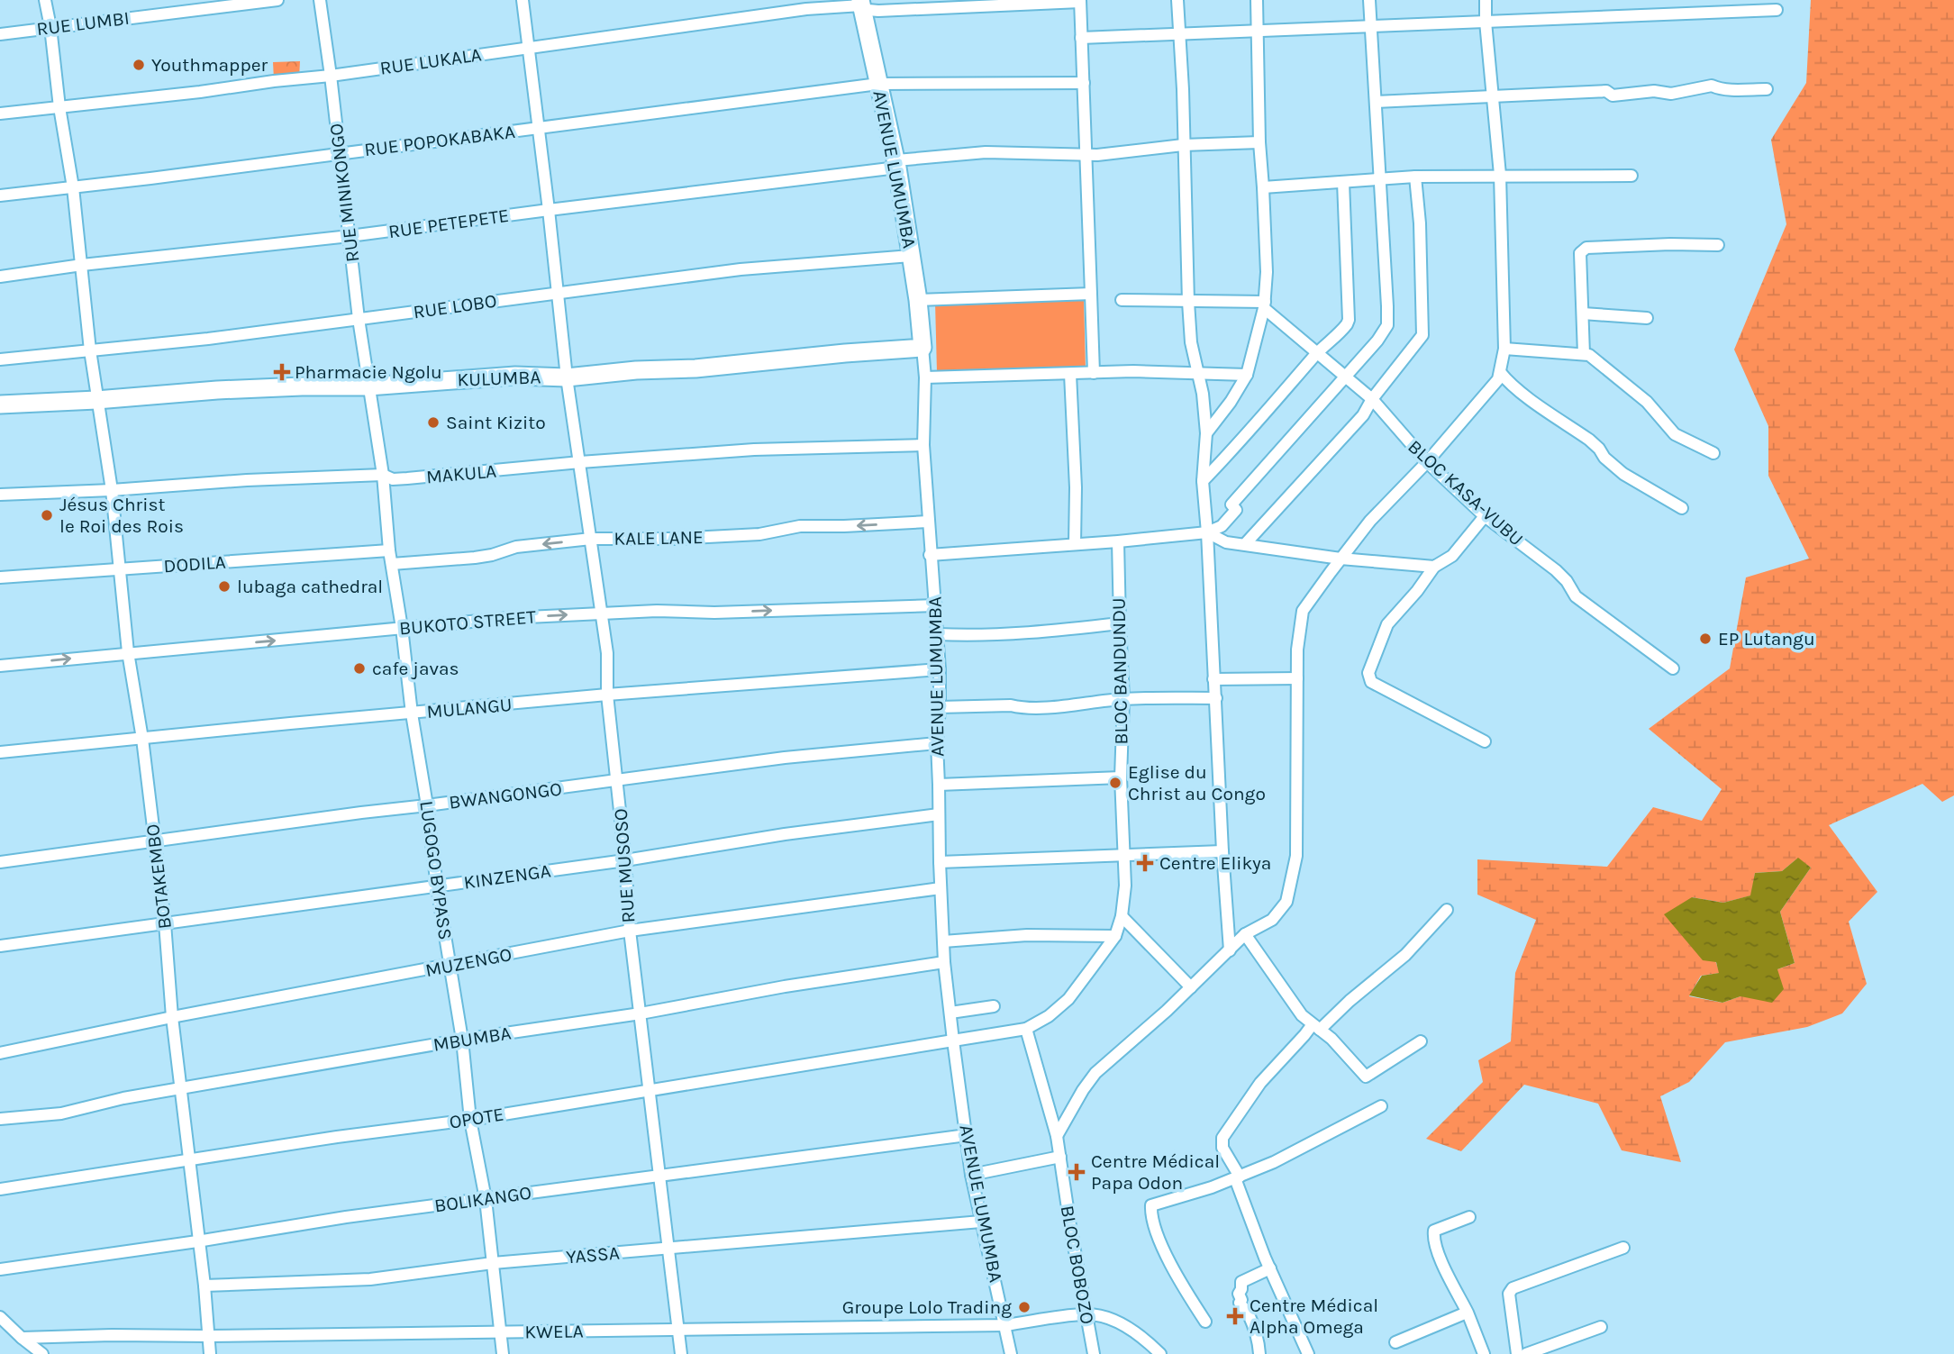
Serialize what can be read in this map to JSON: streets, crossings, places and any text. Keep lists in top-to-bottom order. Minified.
{"streets":{"street":["RUE LUMBI","RUE LUKALA","RUE POPOKABAKA","AVENUE LUMUMBA","RUE MINIKONGO","RUE PETEPETE","RUE LOBO","KULUMBA","MAKULA","BLOC KASA-VUBU","KALE LANE","DODILA","BUKOTO STREET","BLOC BANDUNDU","MULANGU","BWANGONGO","RUE MUSOSO","LUGOGO BYPASS","BOTAKEMBO","KINZENGA","MUZENGO","MBUMBA","OPOTE","BOLIKANGO","YASSA","BLOC BOBOZO","KWELA"]},"crossings":[["RUE LUMBI","BOTAKEMBO"],["RUE LUKALA","AVENUE LUMUMBA"],["RUE LUKALA","RUE MINIKONGO"],["RUE LUKALA","RUE MUSOSO"],["RUE LUKALA","BOTAKEMBO"],["RUE POPOKABAKA","AVENUE LUMUMBA"],["RUE POPOKABAKA","RUE MINIKONGO"],["RUE POPOKABAKA","RUE MUSOSO"],["RUE POPOKABAKA","BOTAKEMBO"],["AVENUE LUMUMBA","RUE PETEPETE"],["AVENUE LUMUMBA","RUE LOBO"],["AVENUE LUMUMBA","KULUMBA"],["AVENUE LUMUMBA","MAKULA"],["AVENUE LUMUMBA","KALE LANE"],["AVENUE LUMUMBA","BUKOTO STREET"],["AVENUE LUMUMBA","BLOC BANDUNDU"],["AVENUE LUMUMBA","MULANGU"],["AVENUE LUMUMBA","BWANGONGO"],["AVENUE LUMUMBA","KINZENGA"],["AVENUE LUMUMBA","MUZENGO"],["AVENUE LUMUMBA","MBUMBA"],["AVENUE LUMUMBA","OPOTE"],["AVENUE LUMUMBA","BOLIKANGO"],["AVENUE LUMUMBA","YASSA"],["AVENUE LUMUMBA","KWELA"],["RUE MINIKONGO","RUE PETEPETE"],["RUE MINIKONGO","RUE LOBO"],["RUE MINIKONGO","KULUMBA"],["RUE MINIKONGO","LUGOGO BYPASS"],["RUE PETEPETE","RUE MUSOSO"],["RUE PETEPETE","BOTAKEMBO"],["RUE LOBO","RUE MUSOSO"],["RUE LOBO","BOTAKEMBO"],["KULUMBA","RUE MUSOSO"],["KULUMBA","LUGOGO BYPASS"],["KULUMBA","BOTAKEMBO"],["MAKULA","RUE MUSOSO"],["MAKULA","LUGOGO BYPASS"],["MAKULA","BOTAKEMBO"],["KALE LANE","RUE MUSOSO"],["KALE LANE","LUGOGO BYPASS"],["DODILA","LUGOGO BYPASS"],["DODILA","BOTAKEMBO"],["BUKOTO STREET","RUE MUSOSO"],["BUKOTO STREET","LUGOGO BYPASS"],["BUKOTO STREET","BOTAKEMBO"],["BLOC BANDUNDU","OPOTE"],["BLOC BANDUNDU","BLOC BOBOZO"],["MULANGU","RUE MUSOSO"],["MULANGU","LUGOGO BYPASS"],["MULANGU","BOTAKEMBO"],["BWANGONGO","RUE MUSOSO"],["BWANGONGO","LUGOGO BYPASS"],["BWANGONGO","BOTAKEMBO"],["RUE MUSOSO","KINZENGA"],["RUE MUSOSO","MUZENGO"],["RUE MUSOSO","MBUMBA"],["RUE MUSOSO","OPOTE"],["RUE MUSOSO","BOLIKANGO"],["RUE MUSOSO","YASSA"],["RUE MUSOSO","KWELA"],["LUGOGO BYPASS","KINZENGA"],["LUGOGO BYPASS","MUZENGO"],["LUGOGO BYPASS","MBUMBA"],["LUGOGO BYPASS","OPOTE"],["LUGOGO BYPASS","BOLIKANGO"],["LUGOGO BYPASS","YASSA"],["LUGOGO BYPASS","KWELA"],["BOTAKEMBO","KINZENGA"],["BOTAKEMBO","MUZENGO"],["BOTAKEMBO","MBUMBA"],["BOTAKEMBO","OPOTE"],["BOTAKEMBO","BOLIKANGO"],["BOTAKEMBO","YASSA"],["BOTAKEMBO","KWELA"],["BLOC BOBOZO","KWELA"]],"one_way":["KALE LANE","BUKOTO STREET"],"places":{"other":["Youthmapper","Saint Kizito","Jésus Christ le Roi des Rois","lubaga cathedral","EP Lutangu","cafe javas","Eglise du Christ au Congo","Groupe Lolo Trading"],"health":["Pharmacie Ngolu","Centre Elikya","Centre Médical Papa Odon","Centre Médical Alpha Omega"]}}
